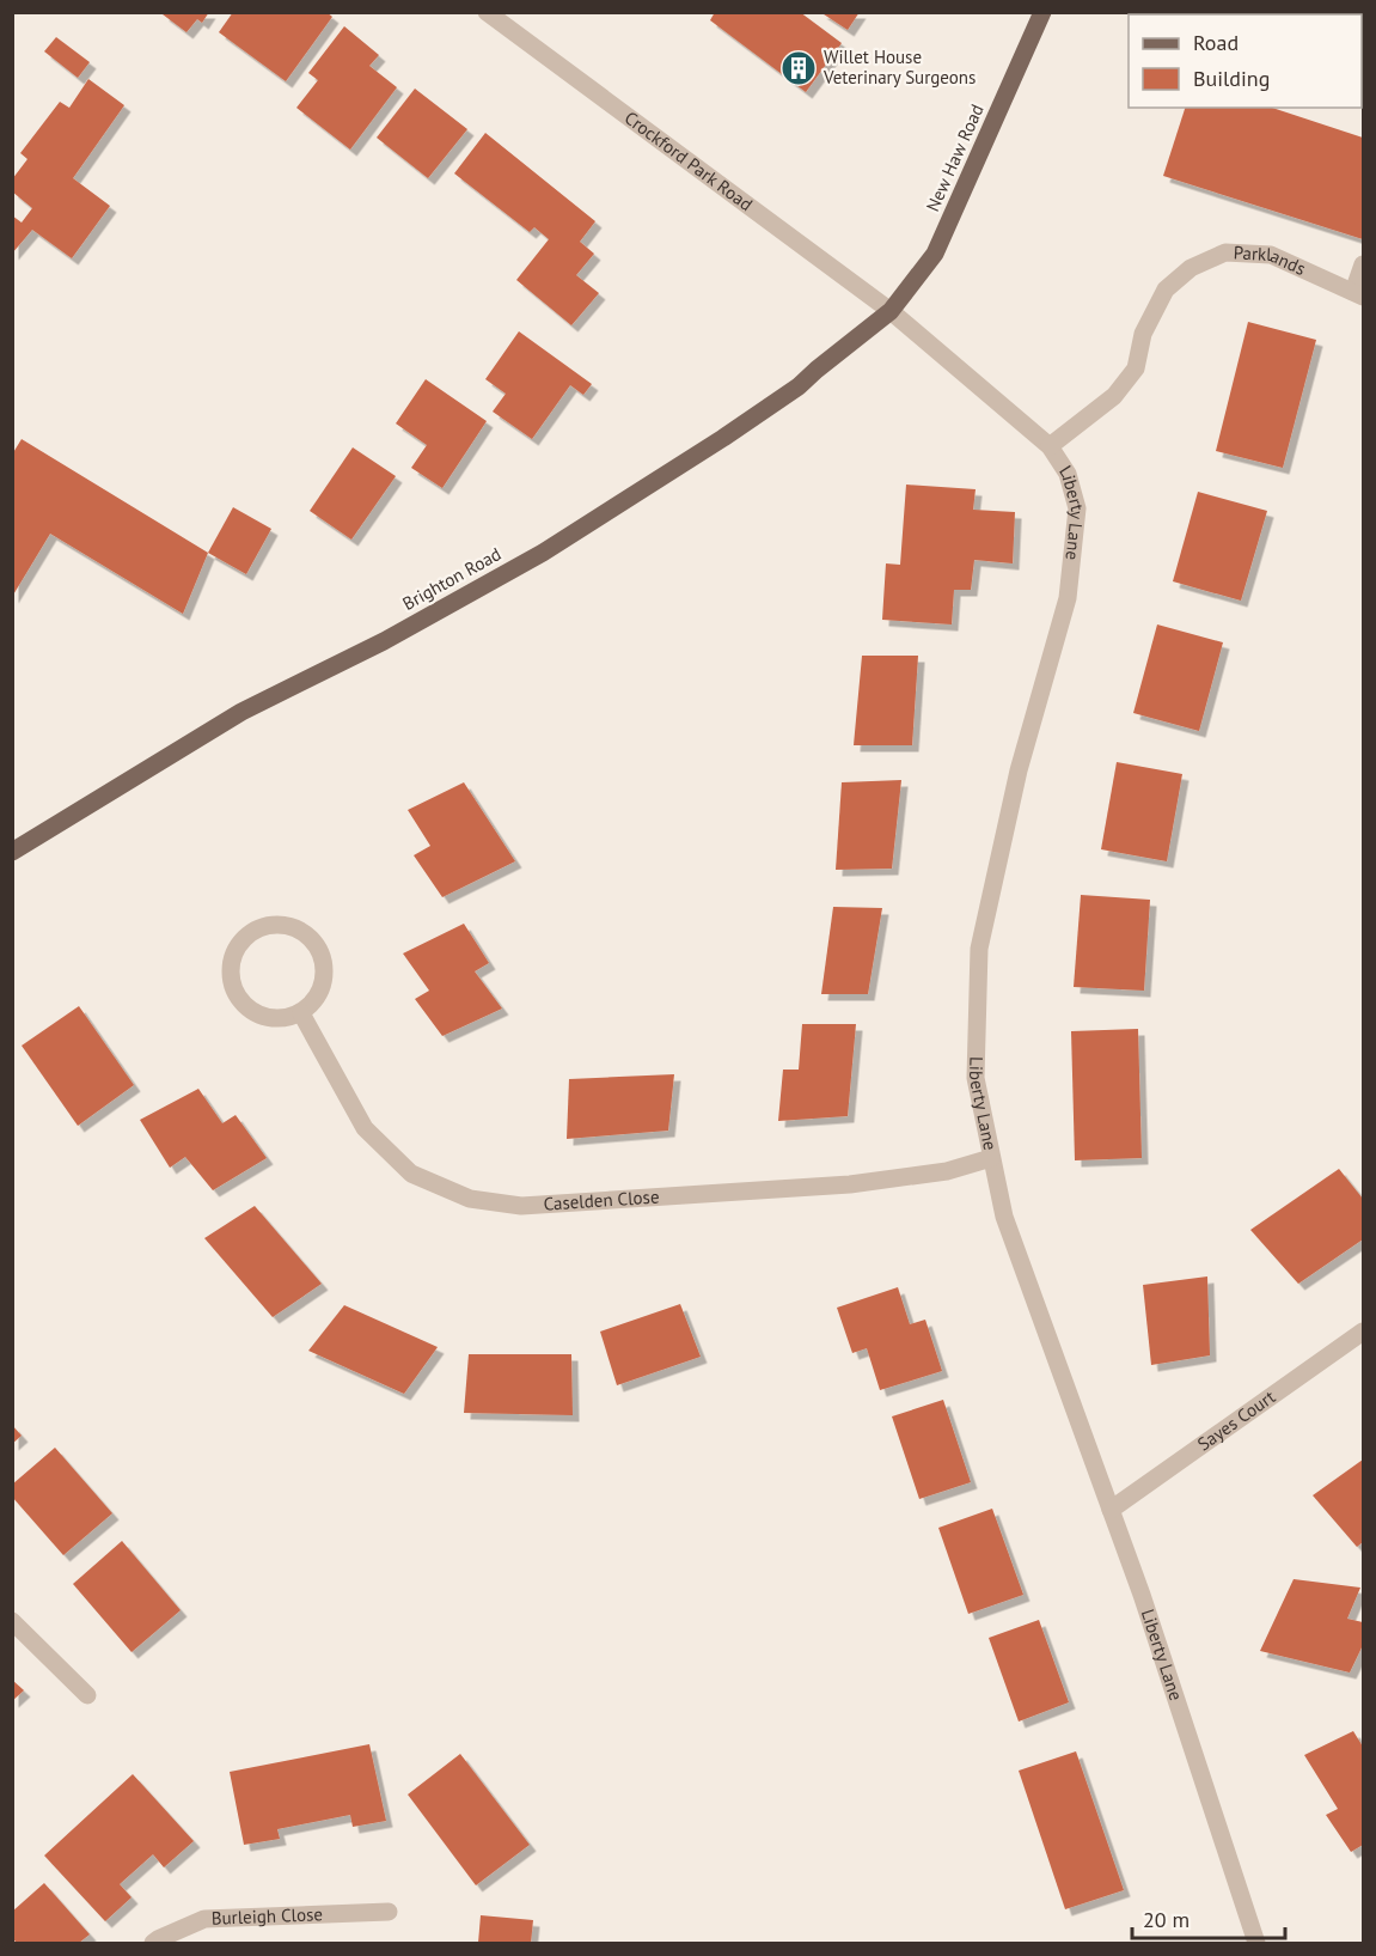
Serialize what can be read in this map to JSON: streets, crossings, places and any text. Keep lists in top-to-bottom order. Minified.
{"streets":{"main road":["New Haw Road","Brighton Road"],"street":["Crockford Park Road","Parklands","Liberty Lane","Caselden Close","Sayes Court","Burleigh Close"]},"crossings":[["New Haw Road","Crockford Park Road"],["New Haw Road","Liberty Lane"],["New Haw Road","Brighton Road"],["Crockford Park Road","Liberty Lane"],["Crockford Park Road","Brighton Road"],["Parklands","Liberty Lane"],["Liberty Lane","Brighton Road"],["Liberty Lane","Caselden Close"],["Liberty Lane","Sayes Court"]],"places":{"building":["Willet House Veterinary Surgeons"]},"legend":["Road","Building"],"scale_bar":"20 m"}
